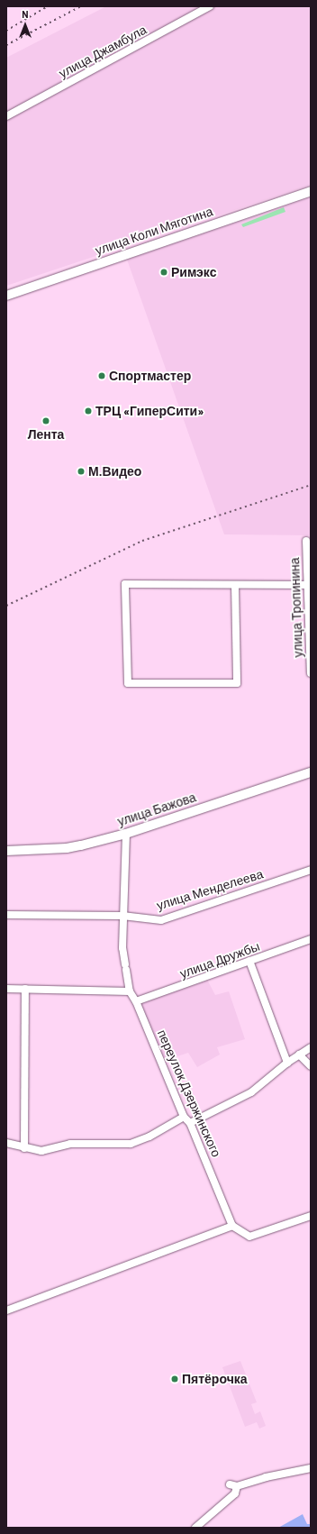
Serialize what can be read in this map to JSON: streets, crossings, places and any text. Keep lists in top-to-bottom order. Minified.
{"streets":{"main road":["улица Коли Мяготина","улица Бажова"],"street":["улица Джамбула","улица Тропинина","улица Менделеева","улица Дружбы","переулок Дзержинского"]},"crossings":[["улица Бажова","переулок Дзержинского"],["улица Менделеева","переулок Дзержинского"],["улица Дружбы","переулок Дзержинского"]],"places":["Римэкс","Спортмастер","ТРЦ «ГиперСити»","Лента","М.Видео","Пятёрочка"],"north":"top"}
